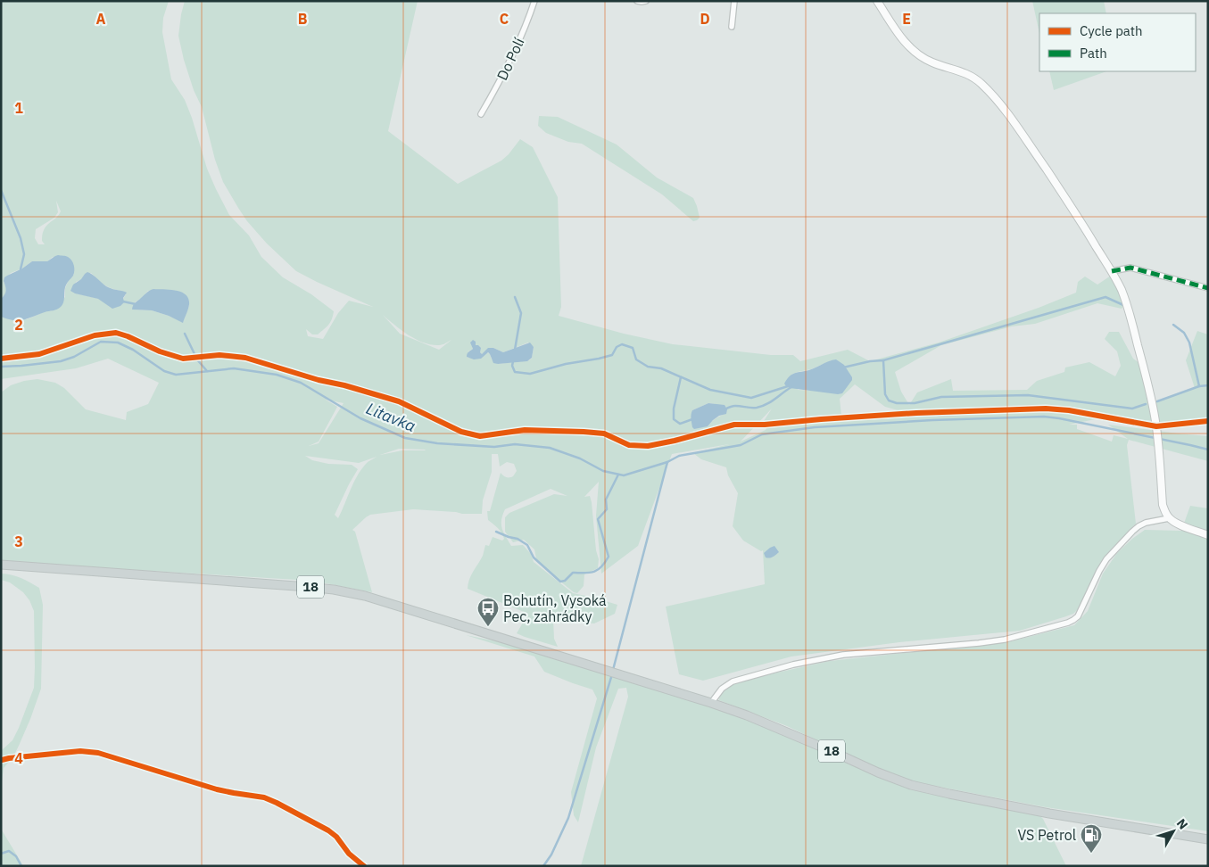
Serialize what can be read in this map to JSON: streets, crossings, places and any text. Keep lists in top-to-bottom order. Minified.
{"streets":{"main road":["18"],"street":["Do Polí"]},"water":["Litavka"],"places":{"bus stop":["Bohutín, Vysoká Pec, zahrádky"],"fuel station":["VS Petrol"]},"legend":["Cycle path","Path"],"north":"top right","grid":{"columns":["A","B","C","D","E"],"rows":["1","2","3","4"]}}
